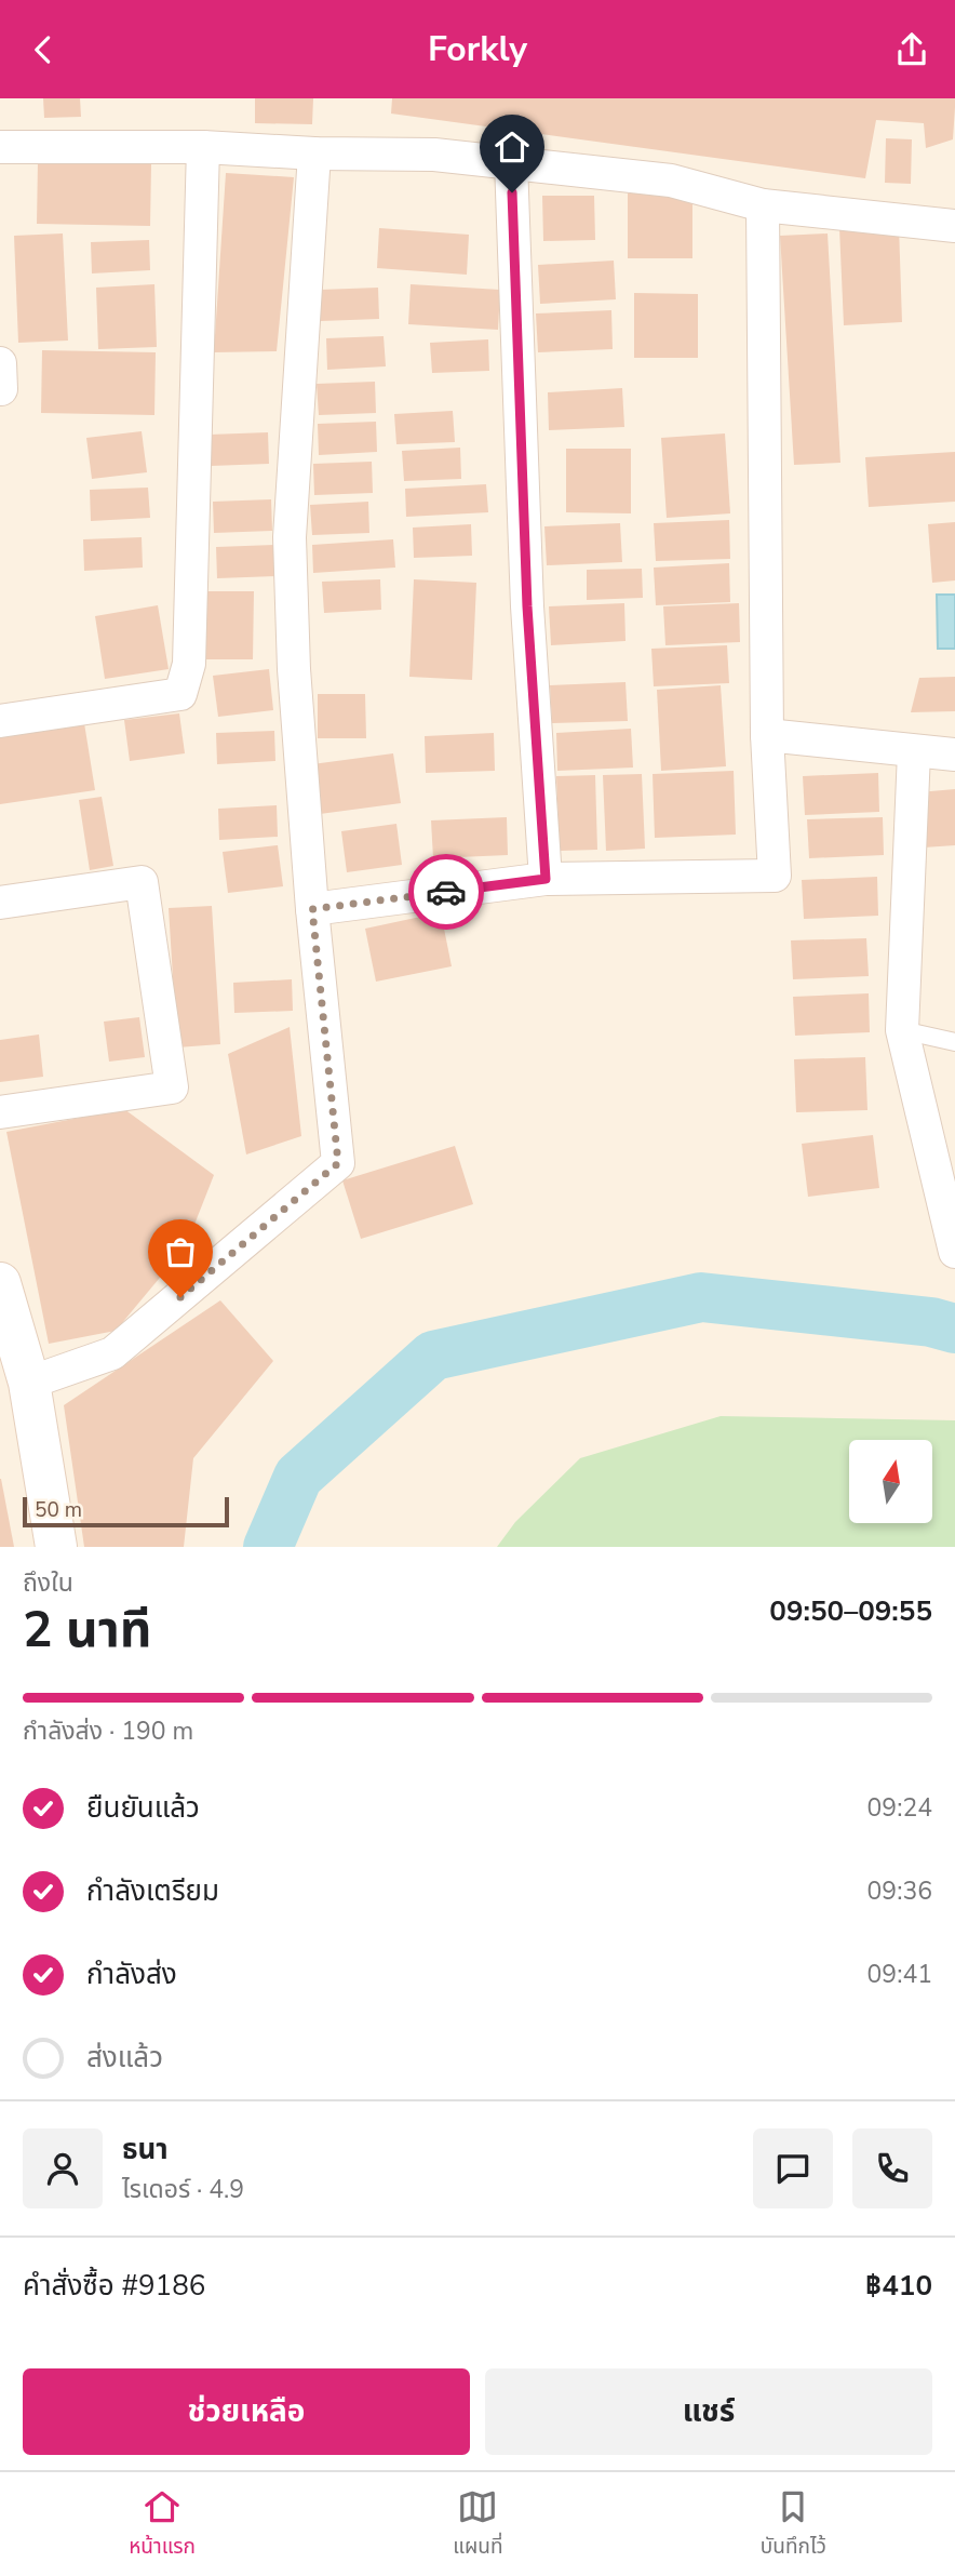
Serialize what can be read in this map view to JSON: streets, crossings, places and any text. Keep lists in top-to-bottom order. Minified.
{"scale_bar":"50 m","north":"top","page":{"header":"Forkly","scale":"50 m","heading":["2 นาที","ถึงใน","09:50–09:55"],"panel":["ธนา","ไรเดอร์ · 4.9","คำสั่งซื้อ #9186","฿410"],"bar":"กำลังส่ง · 190 m","list":[["ยืนยันแล้ว","09:24"],["กำลังเตรียม","09:36"],["กำลังส่ง","09:41"],"ส่งแล้ว"],"buttons":["ช่วยเหลือ","แชร์"],"tabs":["หน้าแรก","แผนที่","บันทึกไว้"]}}
